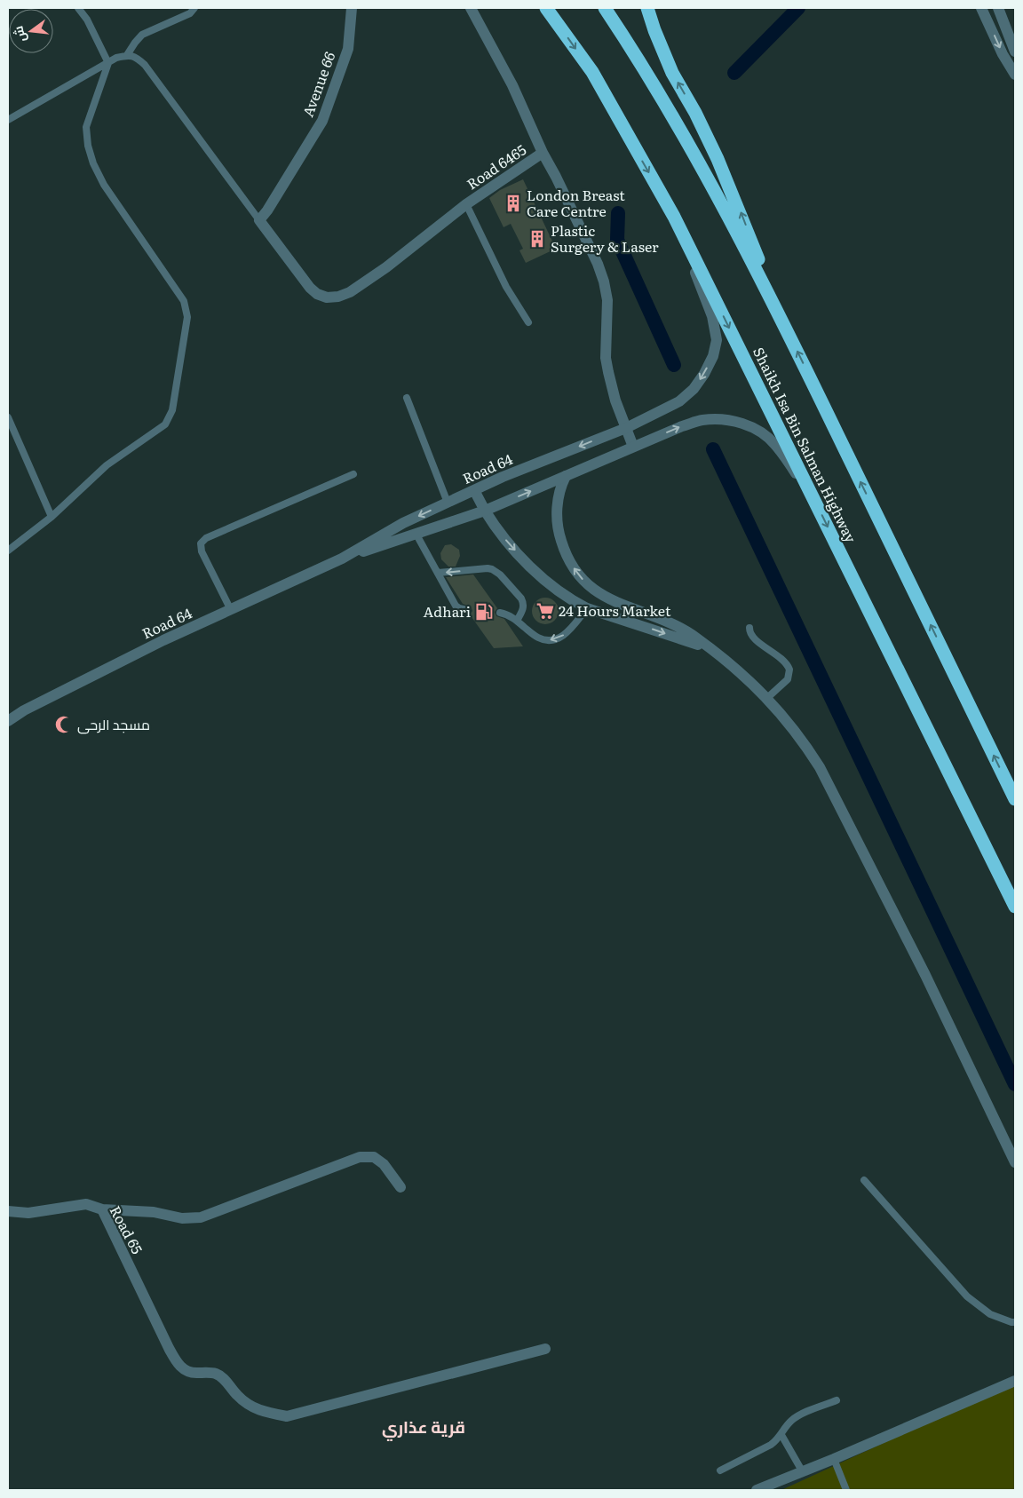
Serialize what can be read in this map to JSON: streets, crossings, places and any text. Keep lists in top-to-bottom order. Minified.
{"streets":{"highway":["Shaikh Isa Bin Salman Highway"],"street":["Avenue 66","Road 6465","Road 64","Road 65"]},"crossings":[["Avenue 66","Road 6465"],["Road 6465","Road 64"],["Shaikh Isa Bin Salman Highway","Road 64"]],"districts":["قرية عذاري"],"places":{"building":["London Breast Care Centre","Plastic Surgery & Laser"],"supermarket":["24 Hours Market"],"fuel station":["Adhari"],"mosque":["مسجد الرحى"]},"north":"left"}
